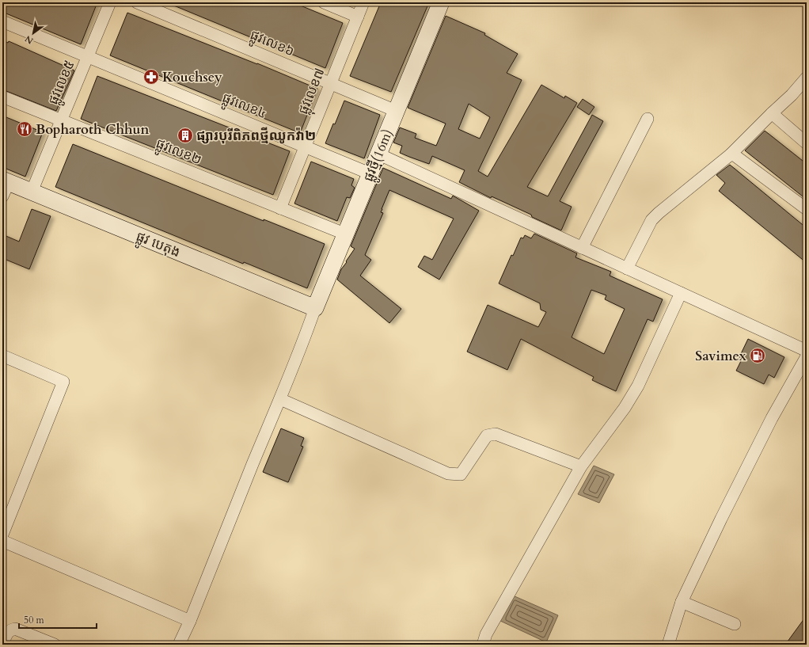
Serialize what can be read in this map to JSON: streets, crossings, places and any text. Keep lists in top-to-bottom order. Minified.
{"streets":{"street":["ផ្លូវលេខ៦","ផ្លូវលេខ៥","ផ្លុវលេខ៧","ផ្លូវលេខ៤","ផ្លូវលេខ២","ផ្លូវថ្មី(16m)","ផ្លូវ បេតុង"]},"crossings":[["ផ្លូវលេខ៦","ផ្លុវលេខ៧"],["ផ្លូវលេខ៦","ផ្លូវថ្មី(16m)"],["ផ្លូវលេខ៥","ផ្លូវលេខ៤"],["ផ្លូវលេខ៥","ផ្លូវលេខ២"],["ផ្លូវលេខ៥","ផ្លូវ បេតុង"],["ផ្លុវលេខ៧","ផ្លូវលេខ៤"],["ផ្លុវលេខ៧","ផ្លូវលេខ២"],["ផ្លូវលេខ៤","ផ្លូវថ្មី(16m)"],["ផ្លូវលេខ២","ផ្លូវថ្មី(16m)"],["ផ្លូវថ្មី(16m)","ផ្លូវ បេតុង"]],"places":{"pharmacy":["Kouchsey"],"restaurant":["Bopharoth Chhun"],"building":["ផ្សារបុរីពិភពថ្មីឈូកវ៉ា២"],"fuel station":["Savimex"]},"scale_bar":"50 m","north":"bottom left"}
